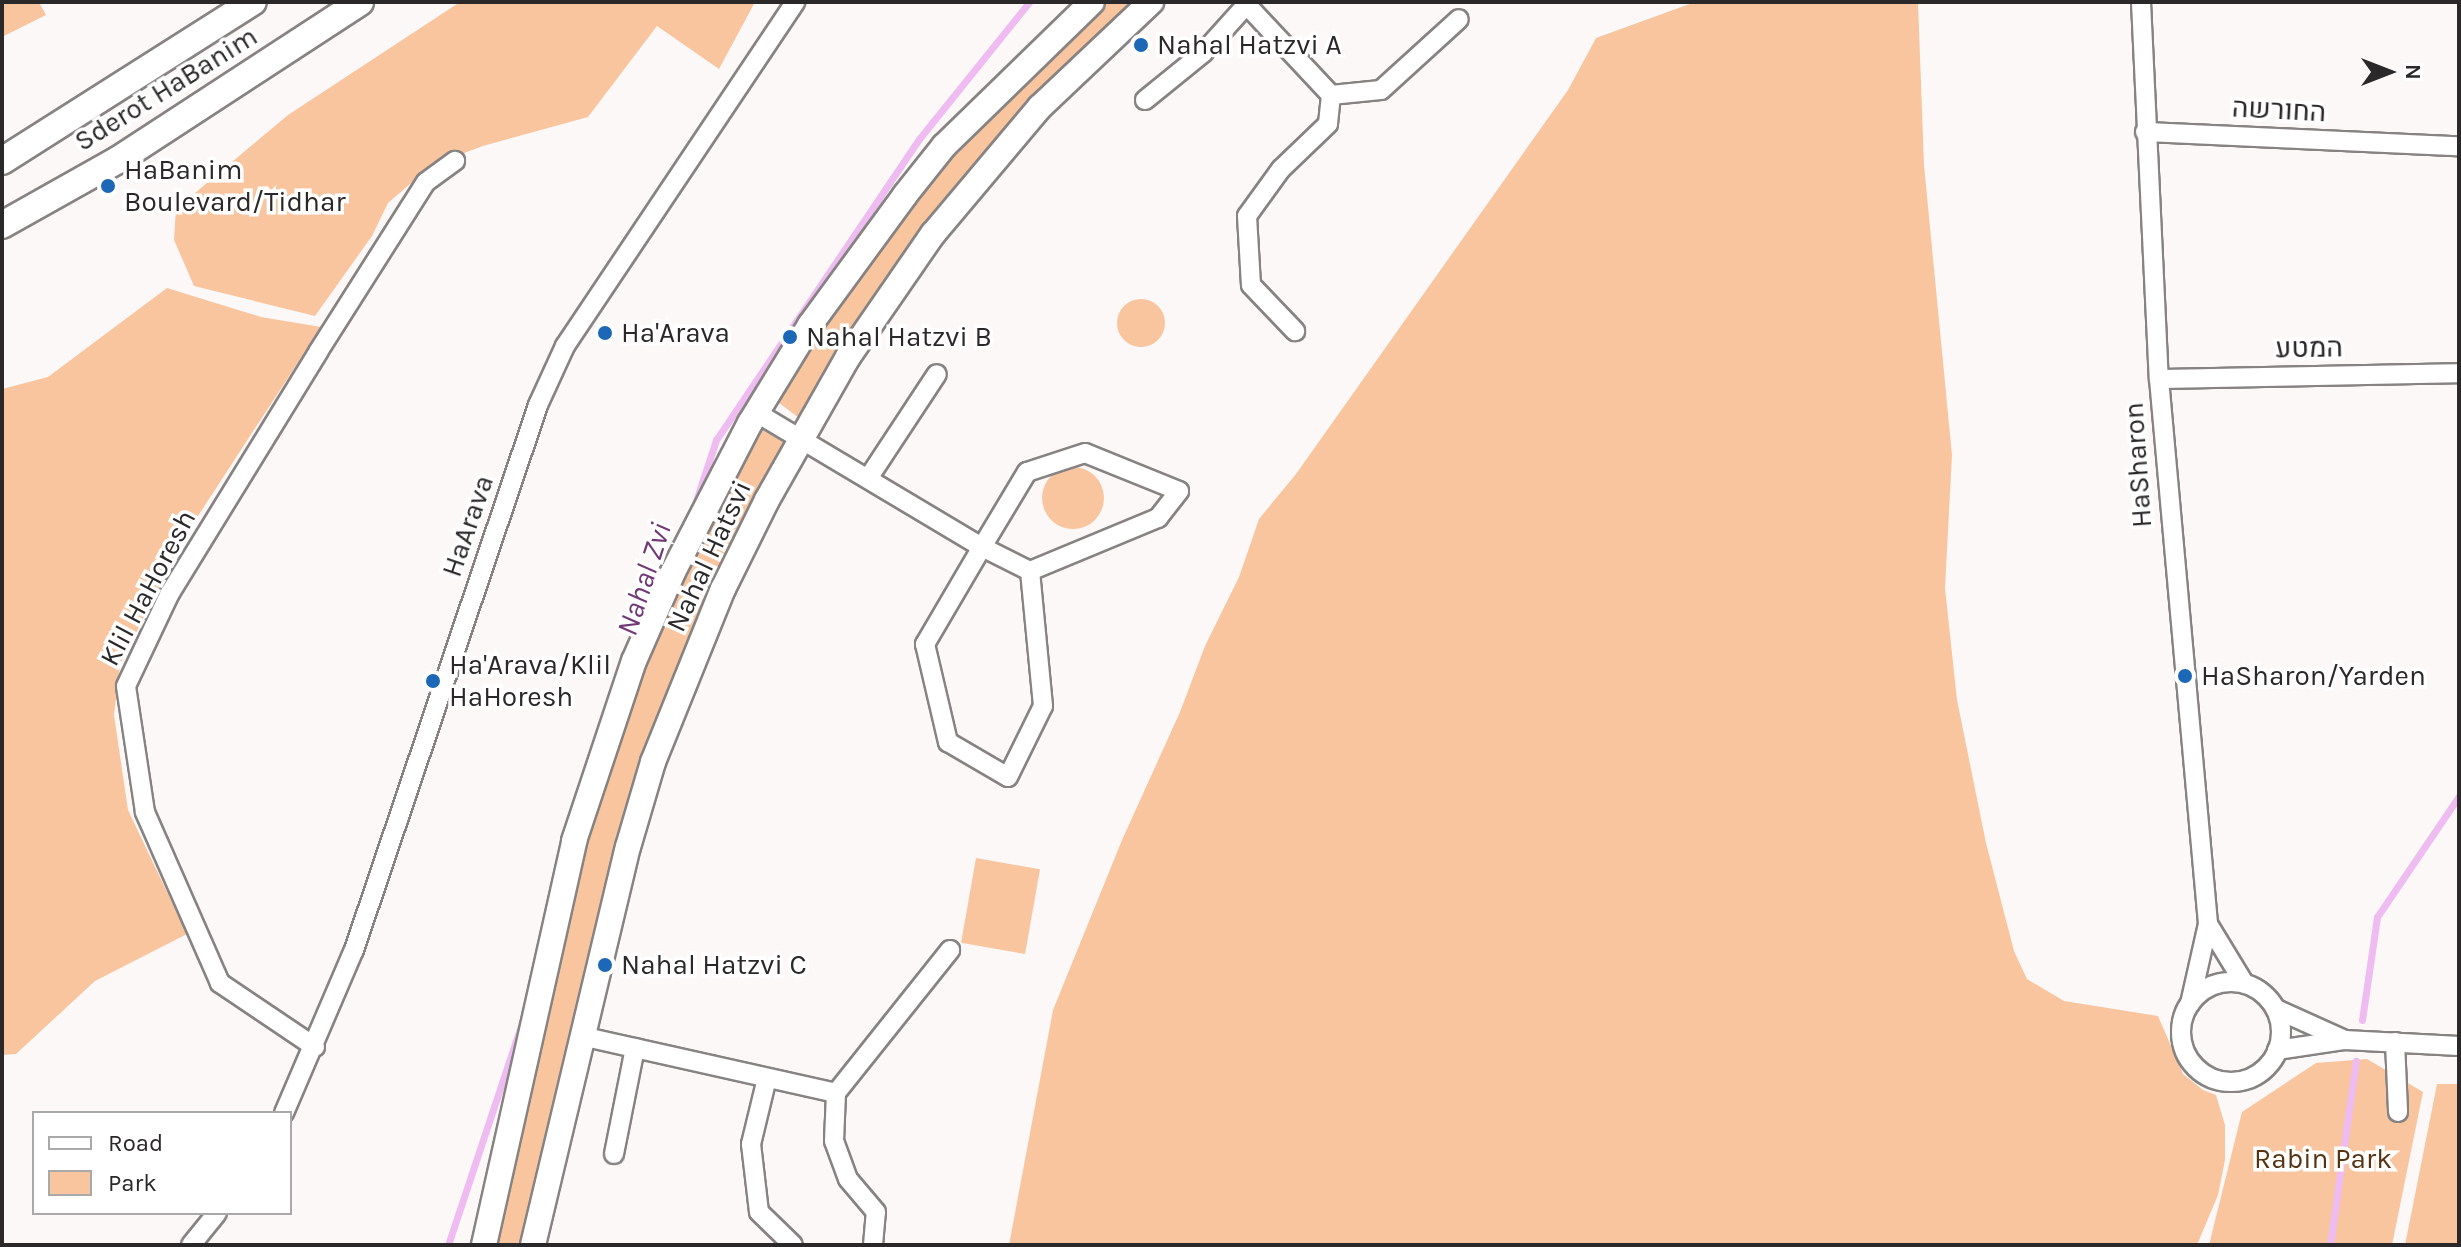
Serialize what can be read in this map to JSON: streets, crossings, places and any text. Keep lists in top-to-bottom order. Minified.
{"streets":{"main road":["Sderot HaBanim"],"street":["החורשה","המטע","HaSharon","HaArava","Nahal Hatsvi","Klil HaHoresh"]},"crossings":[["החורשה","HaSharon"],["המטע","HaSharon"],["HaArava","Klil HaHoresh"]],"water":["Nahal Zvi"],"parks":["Rabin Park"],"places":["Nahal Hatzvi A","HaBanim Boulevard/Tidhar","Ha'Arava","Nahal Hatzvi B","HaSharon/Yarden","Ha'Arava/Klil HaHoresh","Nahal Hatzvi C"],"legend":["Road","Park"],"north":"right"}
